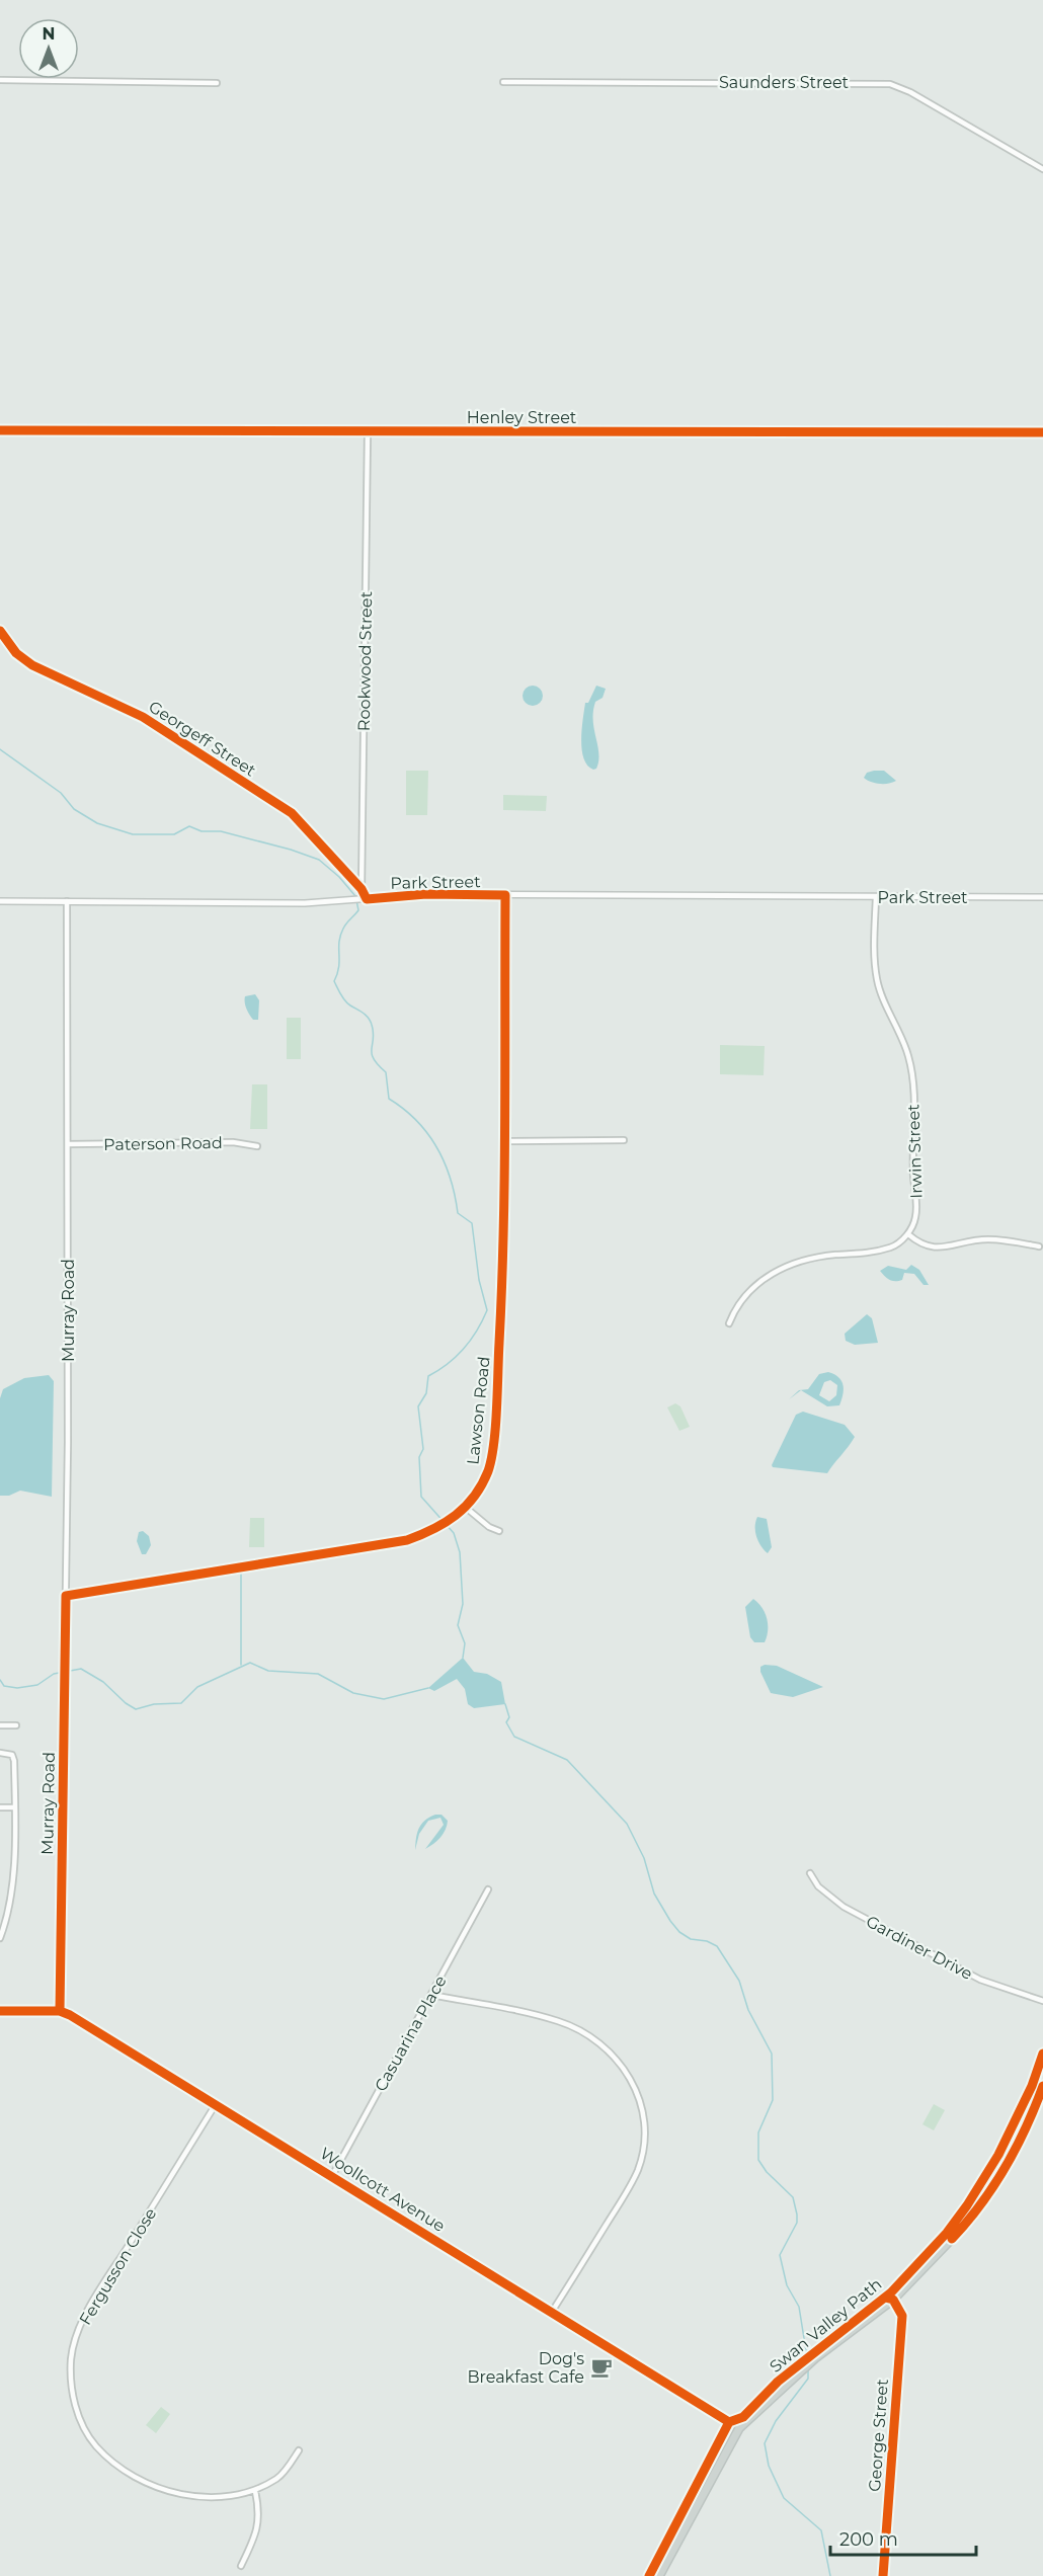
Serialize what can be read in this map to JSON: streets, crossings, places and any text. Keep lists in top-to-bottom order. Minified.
{"streets":{"street":["Saunders Street","Henley Street","Rookwood Street","Georgeff Street","Park Street","Paterson Road","Irwin Street","Murray Road","Lawson Road","Gardiner Drive","Casuarina Place","Woollcott Avenue","Fergusson Close","George Street"],"cycle path":["Swan Valley Path"]},"crossings":[["Henley Street","Rookwood Street"],["Rookwood Street","Georgeff Street"],["Georgeff Street","Park Street"],["Park Street","Irwin Street"],["Park Street","Murray Road"],["Park Street","Lawson Road"],["Paterson Road","Murray Road"],["Murray Road","Lawson Road"],["Murray Road","Woollcott Avenue"],["Casuarina Place","Woollcott Avenue"],["Woollcott Avenue","Fergusson Close"]],"places":{"cafe":["Dog's Breakfast Cafe"]},"scale_bar":"200 m","north":"top"}
